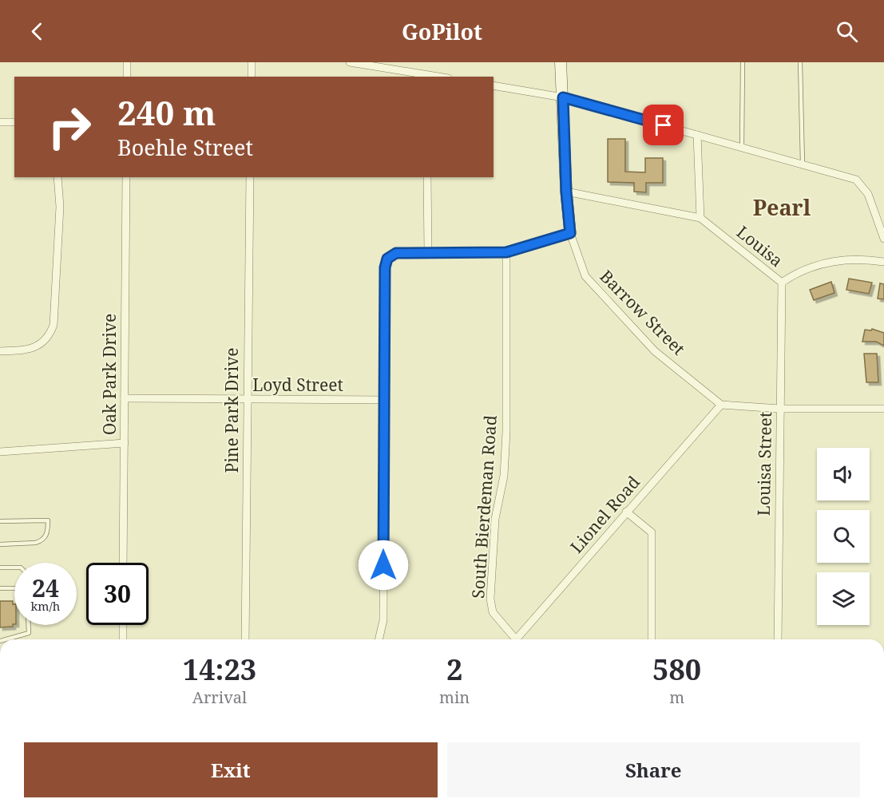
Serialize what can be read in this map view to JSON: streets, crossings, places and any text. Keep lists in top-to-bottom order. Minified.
{"streets":{"street":["Louisa","Barrow Street","Oak Park Drive","Loyd Street","Pine Park Drive","Louisa Street","South Bierdeman Road","Lionel Road"]},"crossings":[["Louisa","Louisa Street"],["Barrow Street","Lionel Road"],["Oak Park Drive","Loyd Street"],["Loyd Street","Pine Park Drive"]],"districts":["Pearl"],"page":{"header":"GoPilot","turn":["240 m","Boehle Street"],"speed":"24 km/h","limit":"30","eta":["14:23","Arrival","2","min","580","m"],"buttons":["Exit","Share"]}}
